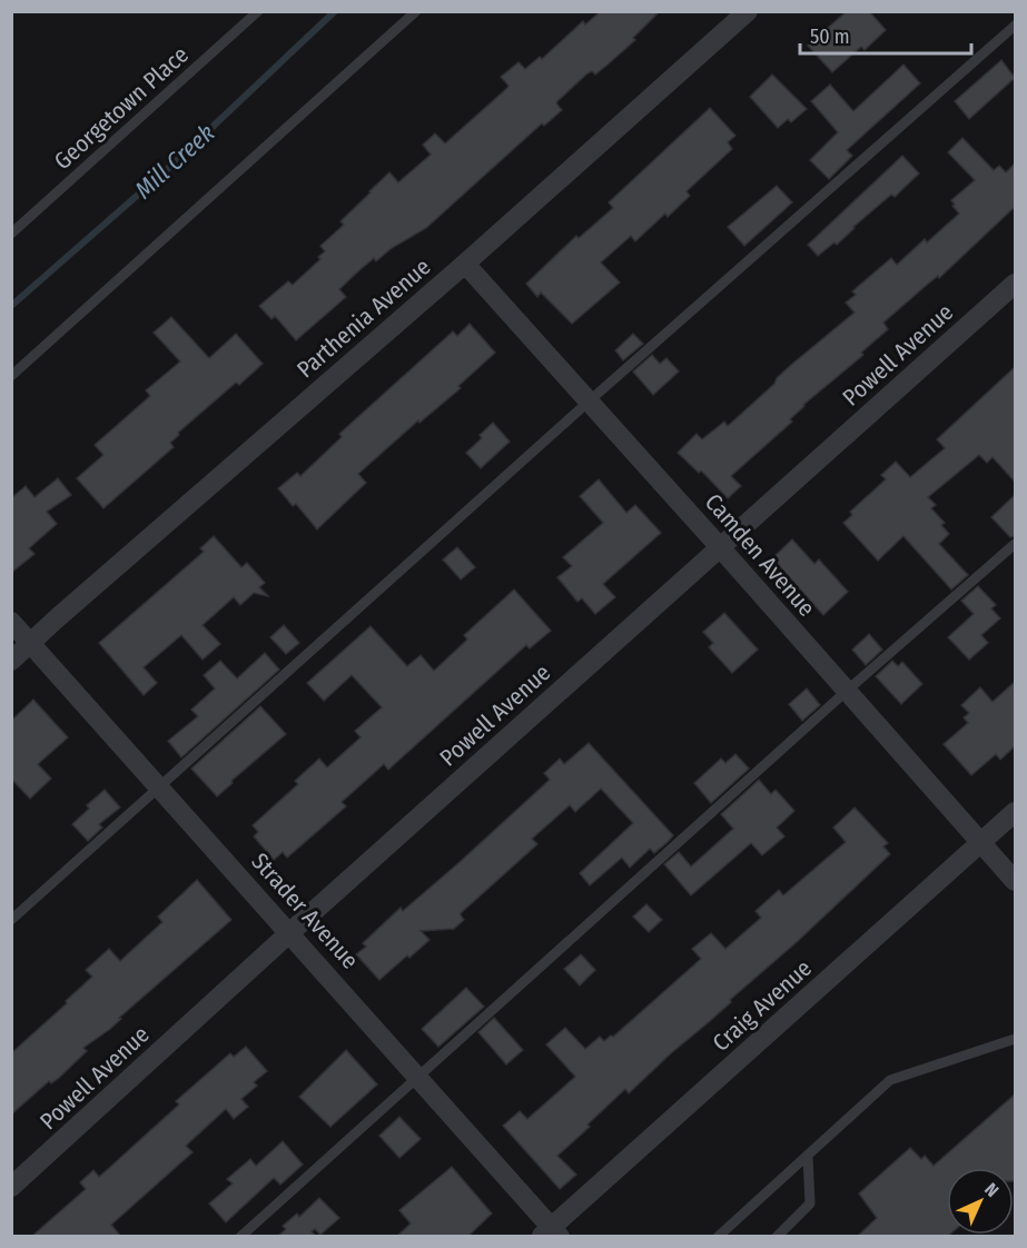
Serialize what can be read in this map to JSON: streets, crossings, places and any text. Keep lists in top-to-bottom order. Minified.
{"streets":{"street":["Parthenia Avenue","Powell Avenue","Camden Avenue","Strader Avenue","Craig Avenue"],"lane":["Georgetown Place"]},"crossings":[["Parthenia Avenue","Camden Avenue"],["Parthenia Avenue","Strader Avenue"],["Powell Avenue","Camden Avenue"],["Powell Avenue","Strader Avenue"],["Camden Avenue","Craig Avenue"],["Strader Avenue","Craig Avenue"]],"water":["Mill Creek"],"scale_bar":"50 m","north":"top right"}
